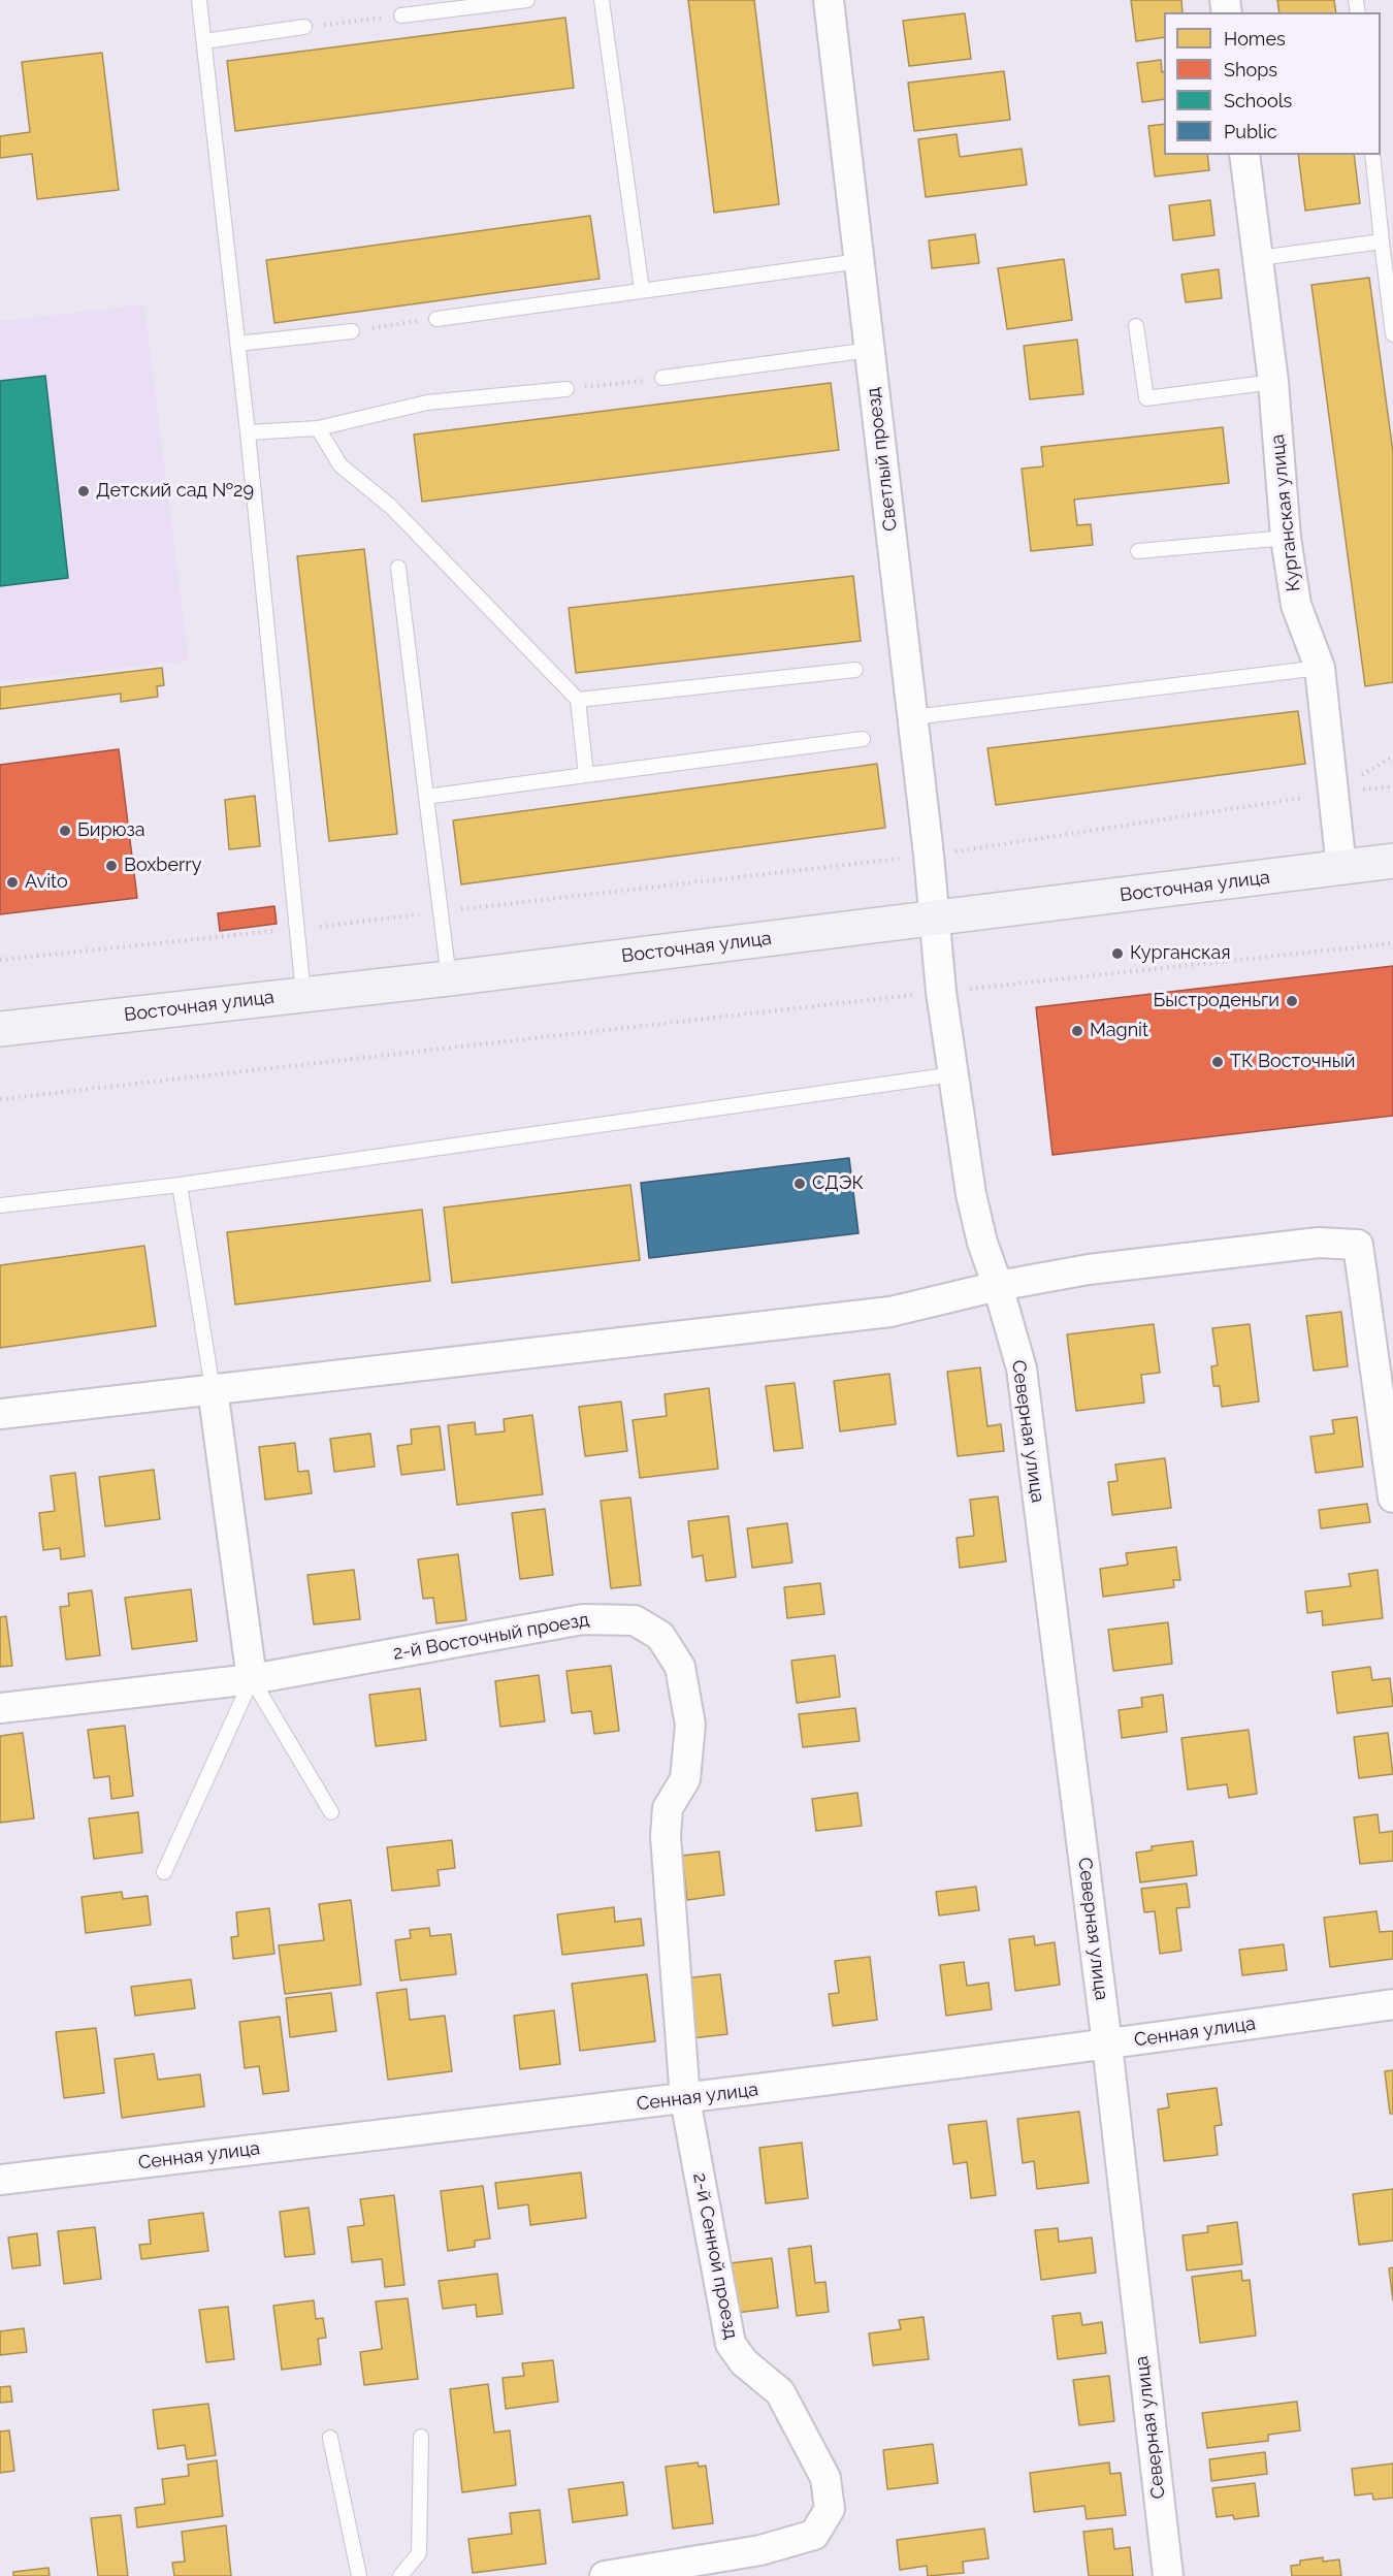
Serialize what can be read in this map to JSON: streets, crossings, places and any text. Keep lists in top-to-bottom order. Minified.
{"streets":{"main road":["Восточная улица"],"street":["Светлый проезд","Курганская улица","Северная улица","2-й Восточный проезд","Сенная улица","2-й Сенной проезд"]},"crossings":[["Светлый проезд","Восточная улица"],["Светлый проезд","Северная улица"],["Курганская улица","Восточная улица"],["Северная улица","Сенная улица"],["2-й Восточный проезд","Сенная улица"],["2-й Восточный проезд","2-й Сенной проезд"],["Сенная улица","2-й Сенной проезд"]],"places":["Детский сад №29","Бирюза","Boxberry","Avito","Курганская","Быстроденьги","Magnit","ТК Восточный","СДЭК"],"legend":["Homes","Shops","Schools","Public"]}
